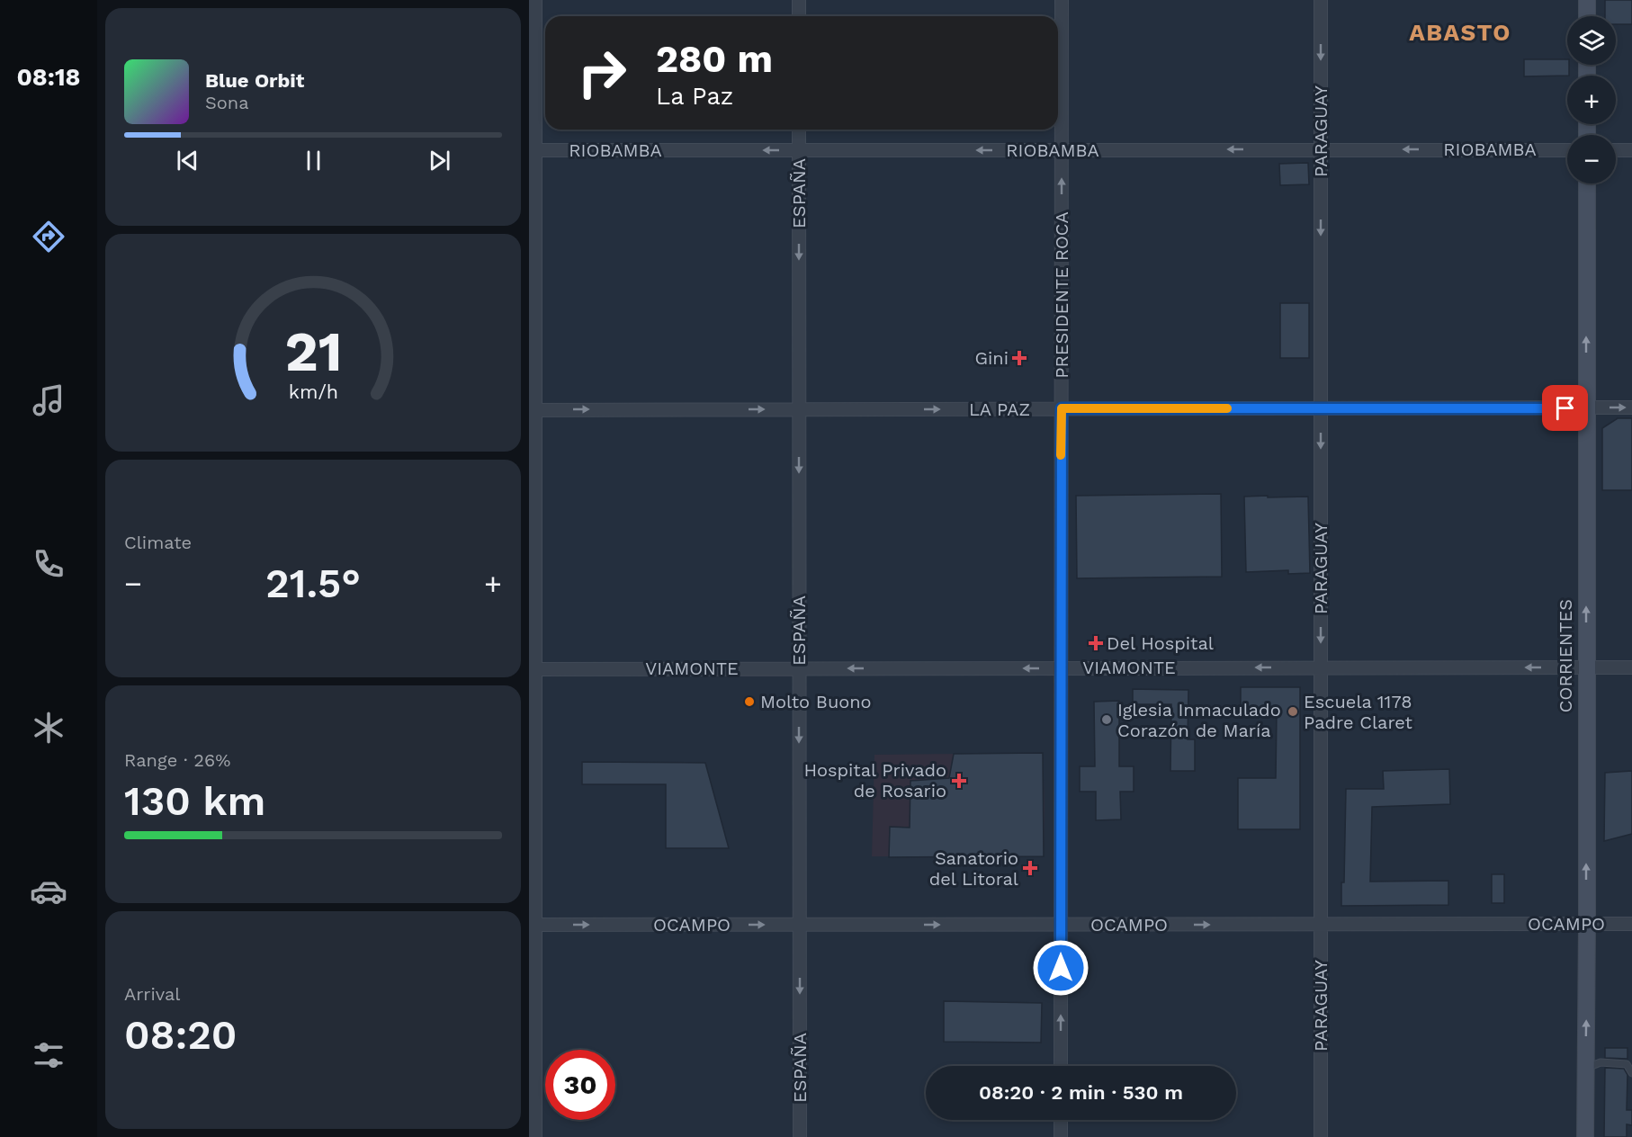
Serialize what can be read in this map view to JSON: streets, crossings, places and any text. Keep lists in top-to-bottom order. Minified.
{"streets":{"main road":["CORRIENTES"],"street":["PARAGUAY","RIOBAMBA","ESPAÑA","PRESIDENTE ROCA","LA PAZ","VIAMONTE","OCAMPO"]},"crossings":[["PARAGUAY","RIOBAMBA"],["PARAGUAY","LA PAZ"],["PARAGUAY","VIAMONTE"],["PARAGUAY","OCAMPO"],["RIOBAMBA","ESPAÑA"],["RIOBAMBA","PRESIDENTE ROCA"],["ESPAÑA","LA PAZ"],["ESPAÑA","VIAMONTE"],["ESPAÑA","OCAMPO"],["PRESIDENTE ROCA","LA PAZ"],["PRESIDENTE ROCA","VIAMONTE"],["PRESIDENTE ROCA","OCAMPO"],["LA PAZ","CORRIENTES"],["CORRIENTES","VIAMONTE"],["CORRIENTES","OCAMPO"]],"one_way":["PARAGUAY","RIOBAMBA","ESPAÑA","PRESIDENTE ROCA","LA PAZ","CORRIENTES","VIAMONTE","OCAMPO"],"districts":["ABASTO"],"places":{"health":["Gini","Del Hospital","Hospital Privado de Rosario","Sanatorio del Litoral"],"other":["Molto Buono","Escuela 1178 Padre Claret","Iglesia Inmaculado Corazón de María"]},"page":{"tabs":"08:18","map_buttons":["+","−"],"turn":["280 m","La Paz"],"song":["Blue Orbit","Sona"],"tile":["Climate",["Range · 26%","130 km"],["Arrival","08:20"]],"heat":["−","21.5°","+"],"limit":"30","trip":"08:20 · 2 min · 530 m","gauge":["21","km/h"]}}
